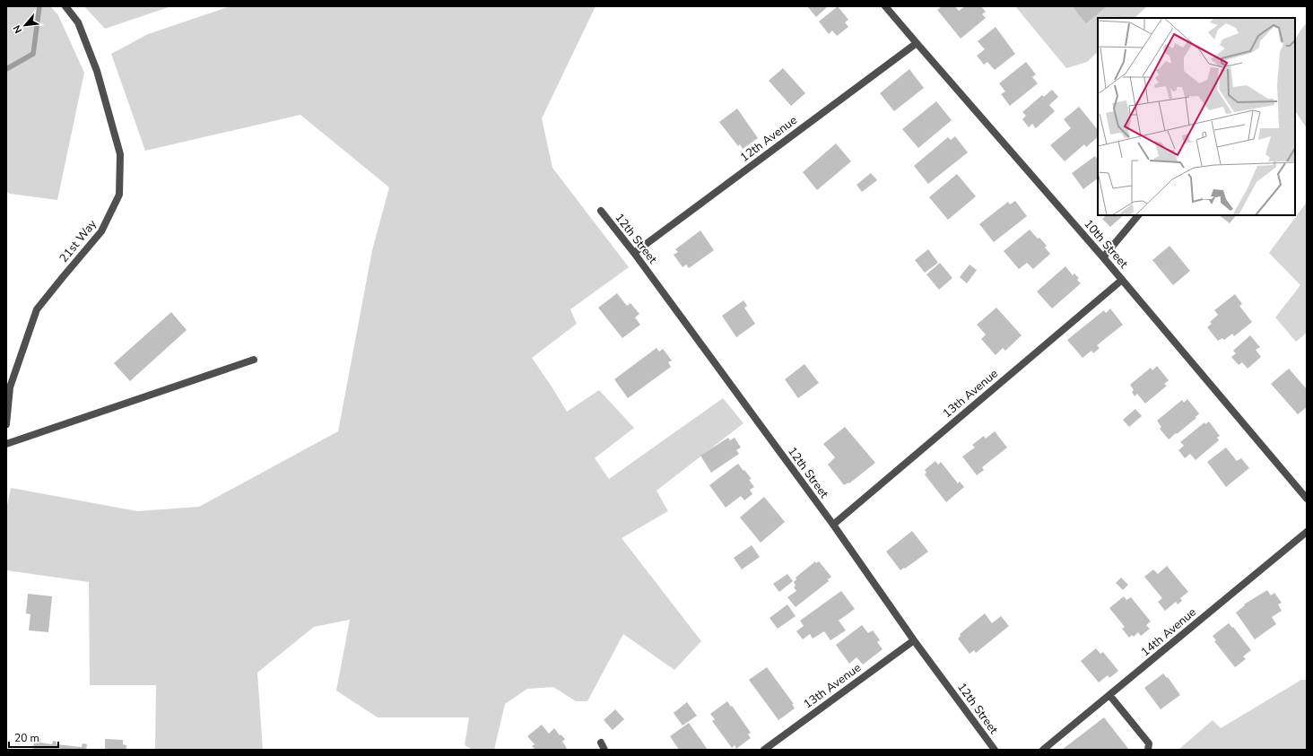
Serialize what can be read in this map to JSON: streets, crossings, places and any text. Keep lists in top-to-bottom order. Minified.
{"streets":{"street":["12th Avenue","12th Street","21st Way","10th Street","13th Avenue","14th Avenue"]},"crossings":[["12th Avenue","12th Street"],["12th Avenue","10th Street"],["12th Street","13th Avenue"],["10th Street","13th Avenue"]],"scale_bar":"20 m","north":"bottom left"}
